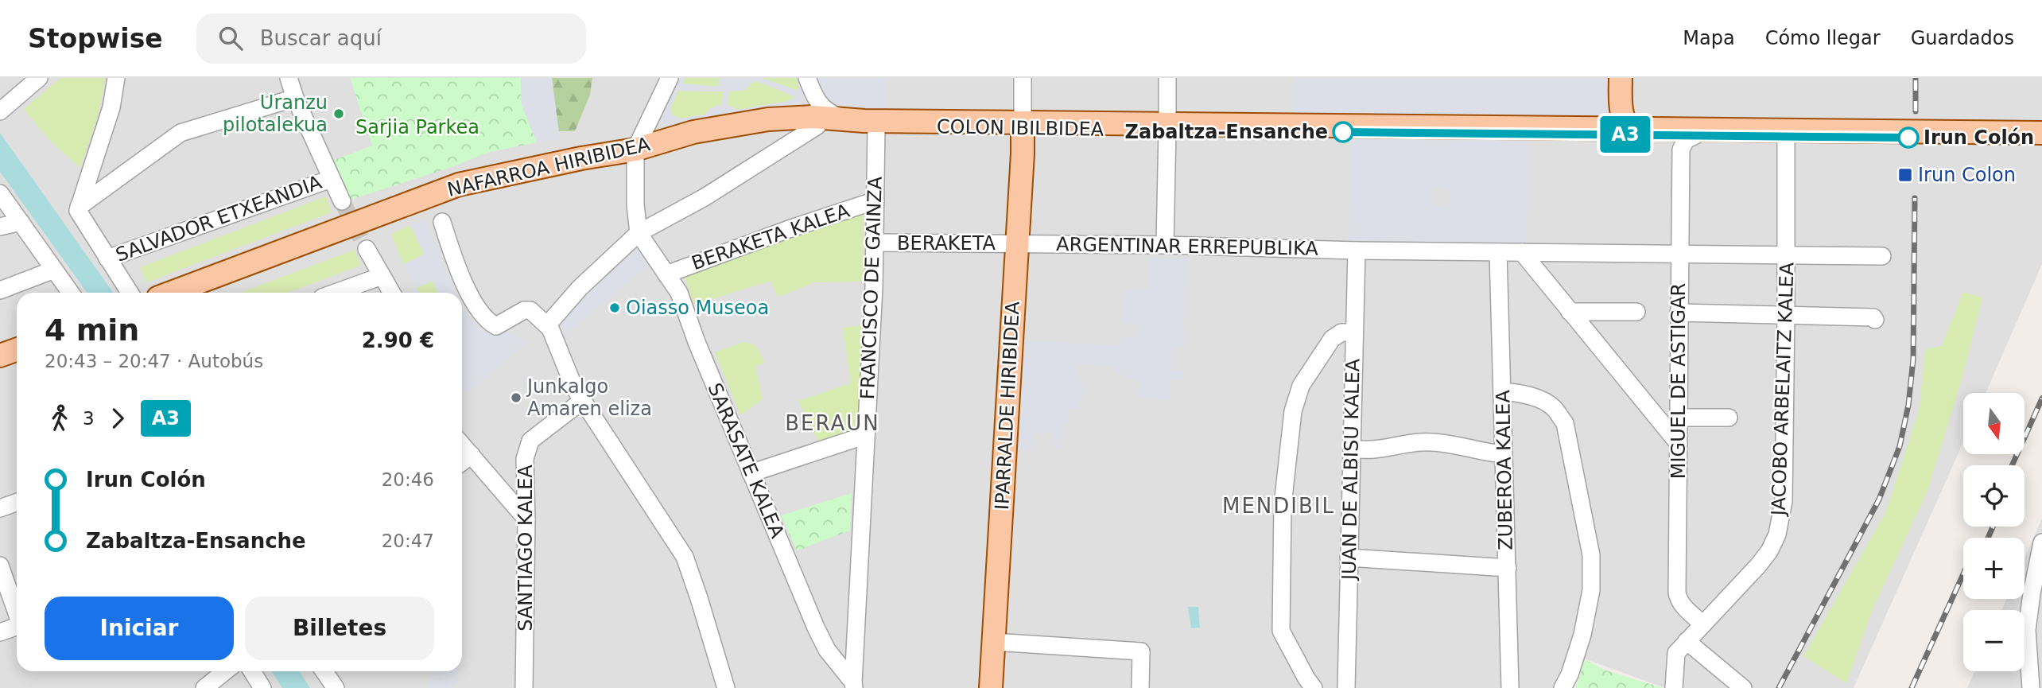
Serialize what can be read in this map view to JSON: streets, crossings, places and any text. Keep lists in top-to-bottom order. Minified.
{"streets":{"main road":["COLON IBILBIDEA","NAFARROA HIRIBIDEA","IPARRALDE HIRIBIDEA"],"street":["SALVADOR ETXEANDIA","BERAKETA KALEA","BERAKETA","ARGENTINAR ERREPUBLIKA","FRANCISCO DE GAINZA","MIGUEL DE ASTIGAR","JACOBO ARBELAITZ KALEA","SARASATE KALEA","JUAN DE ALBISU KALEA","ZUBEROA KALEA","SANTIAGO KALEA"]},"crossings":[["COLON IBILBIDEA","NAFARROA HIRIBIDEA"],["COLON IBILBIDEA","FRANCISCO DE GAINZA"],["COLON IBILBIDEA","MIGUEL DE ASTIGAR"],["COLON IBILBIDEA","JACOBO ARBELAITZ KALEA"],["COLON IBILBIDEA","IPARRALDE HIRIBIDEA"],["NAFARROA HIRIBIDEA","FRANCISCO DE GAINZA"],["BERAKETA KALEA","FRANCISCO DE GAINZA"],["BERAKETA KALEA","SARASATE KALEA"],["BERAKETA","ARGENTINAR ERREPUBLIKA"],["BERAKETA","FRANCISCO DE GAINZA"],["BERAKETA","IPARRALDE HIRIBIDEA"],["ARGENTINAR ERREPUBLIKA","MIGUEL DE ASTIGAR"],["ARGENTINAR ERREPUBLIKA","JACOBO ARBELAITZ KALEA"],["ARGENTINAR ERREPUBLIKA","IPARRALDE HIRIBIDEA"],["ARGENTINAR ERREPUBLIKA","JUAN DE ALBISU KALEA"],["ARGENTINAR ERREPUBLIKA","ZUBEROA KALEA"],["FRANCISCO DE GAINZA","SARASATE KALEA"],["MIGUEL DE ASTIGAR","JACOBO ARBELAITZ KALEA"]],"districts":["BERAUN","MENDIBIL"],"parks":["Sarjia Parkea"],"places":{"other":["Uranzu pilotalekua","Zabaltza-Ensanche","Irun Colón","Oiasso Museoa","Junkalgo Amaren eliza"],"transit":["Irun Colon"]},"lines":["bus line A3"],"north":"bottom","page":{"header":"Stopwise","search":"Buscar aquí","nav":["Mapa","Cómo llegar","Guardados"],"on_map":"A3","heading":["4 min","20:43 – 20:47 · Autobús","2.90 €"],"legs":["3","A3"],"map_buttons":["+","−"],"list":[{"name":"Irun Colón","value":"20:46"},{"name":"Zabaltza-Ensanche","value":"20:47"}],"buttons":["Iniciar","Billetes"]}}
